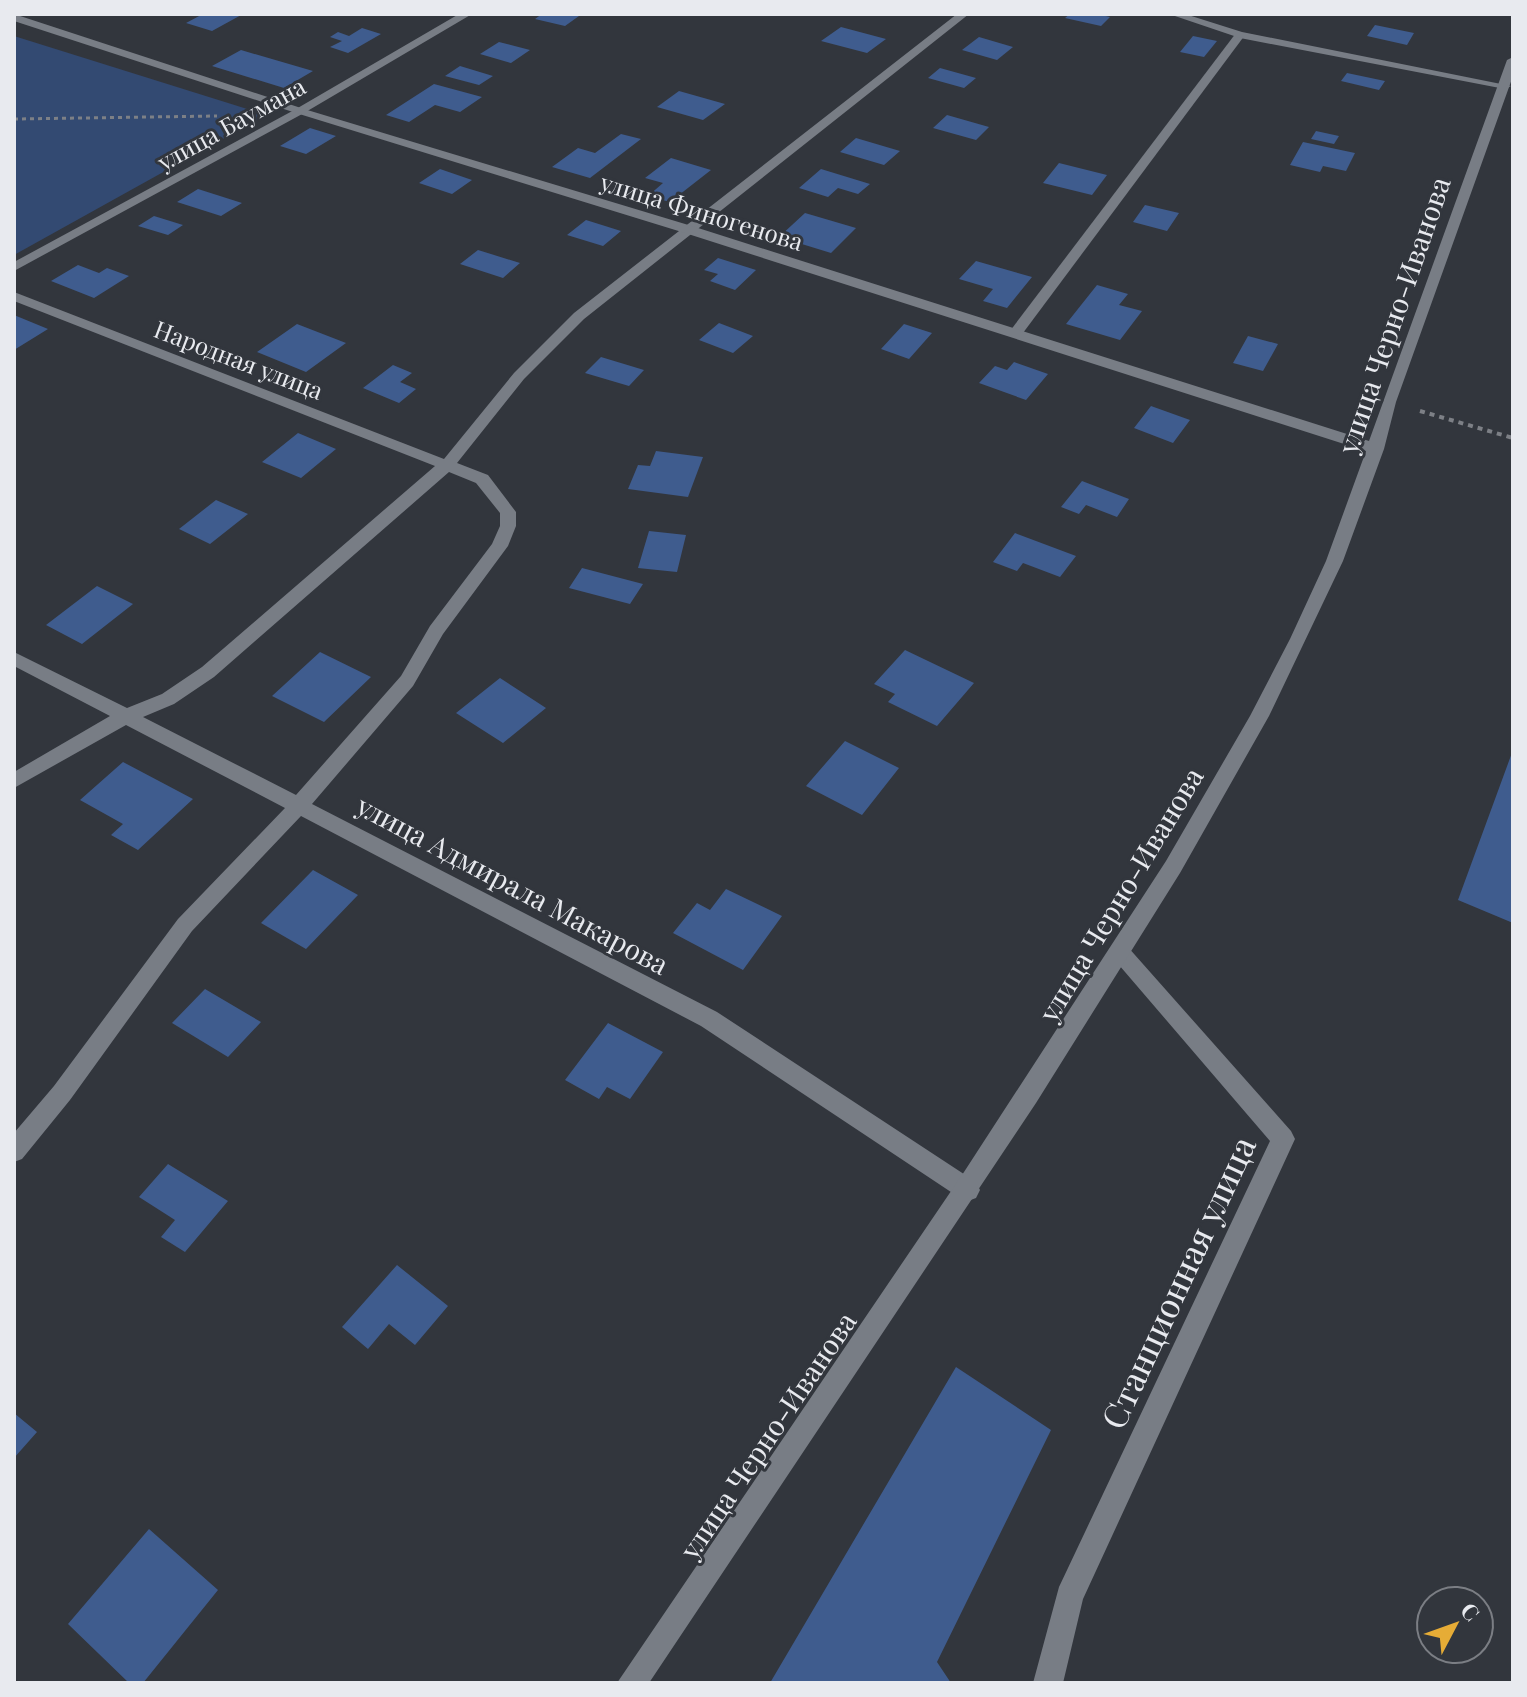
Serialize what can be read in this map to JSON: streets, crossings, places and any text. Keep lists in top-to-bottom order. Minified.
{"streets":{"street":["улица Баумана","улица Финогенова","улица Черно-Иванова","Народная улица","улица Адмирала Макарова","Станционная улица"]},"crossings":[["улица Баумана","улица Финогенова"],["улица Финогенова","улица Черно-Иванова"],["улица Черно-Иванова","улица Адмирала Макарова"],["улица Черно-Иванова","Станционная улица"],["Народная улица","улица Адмирала Макарова"]],"north":"top right"}
